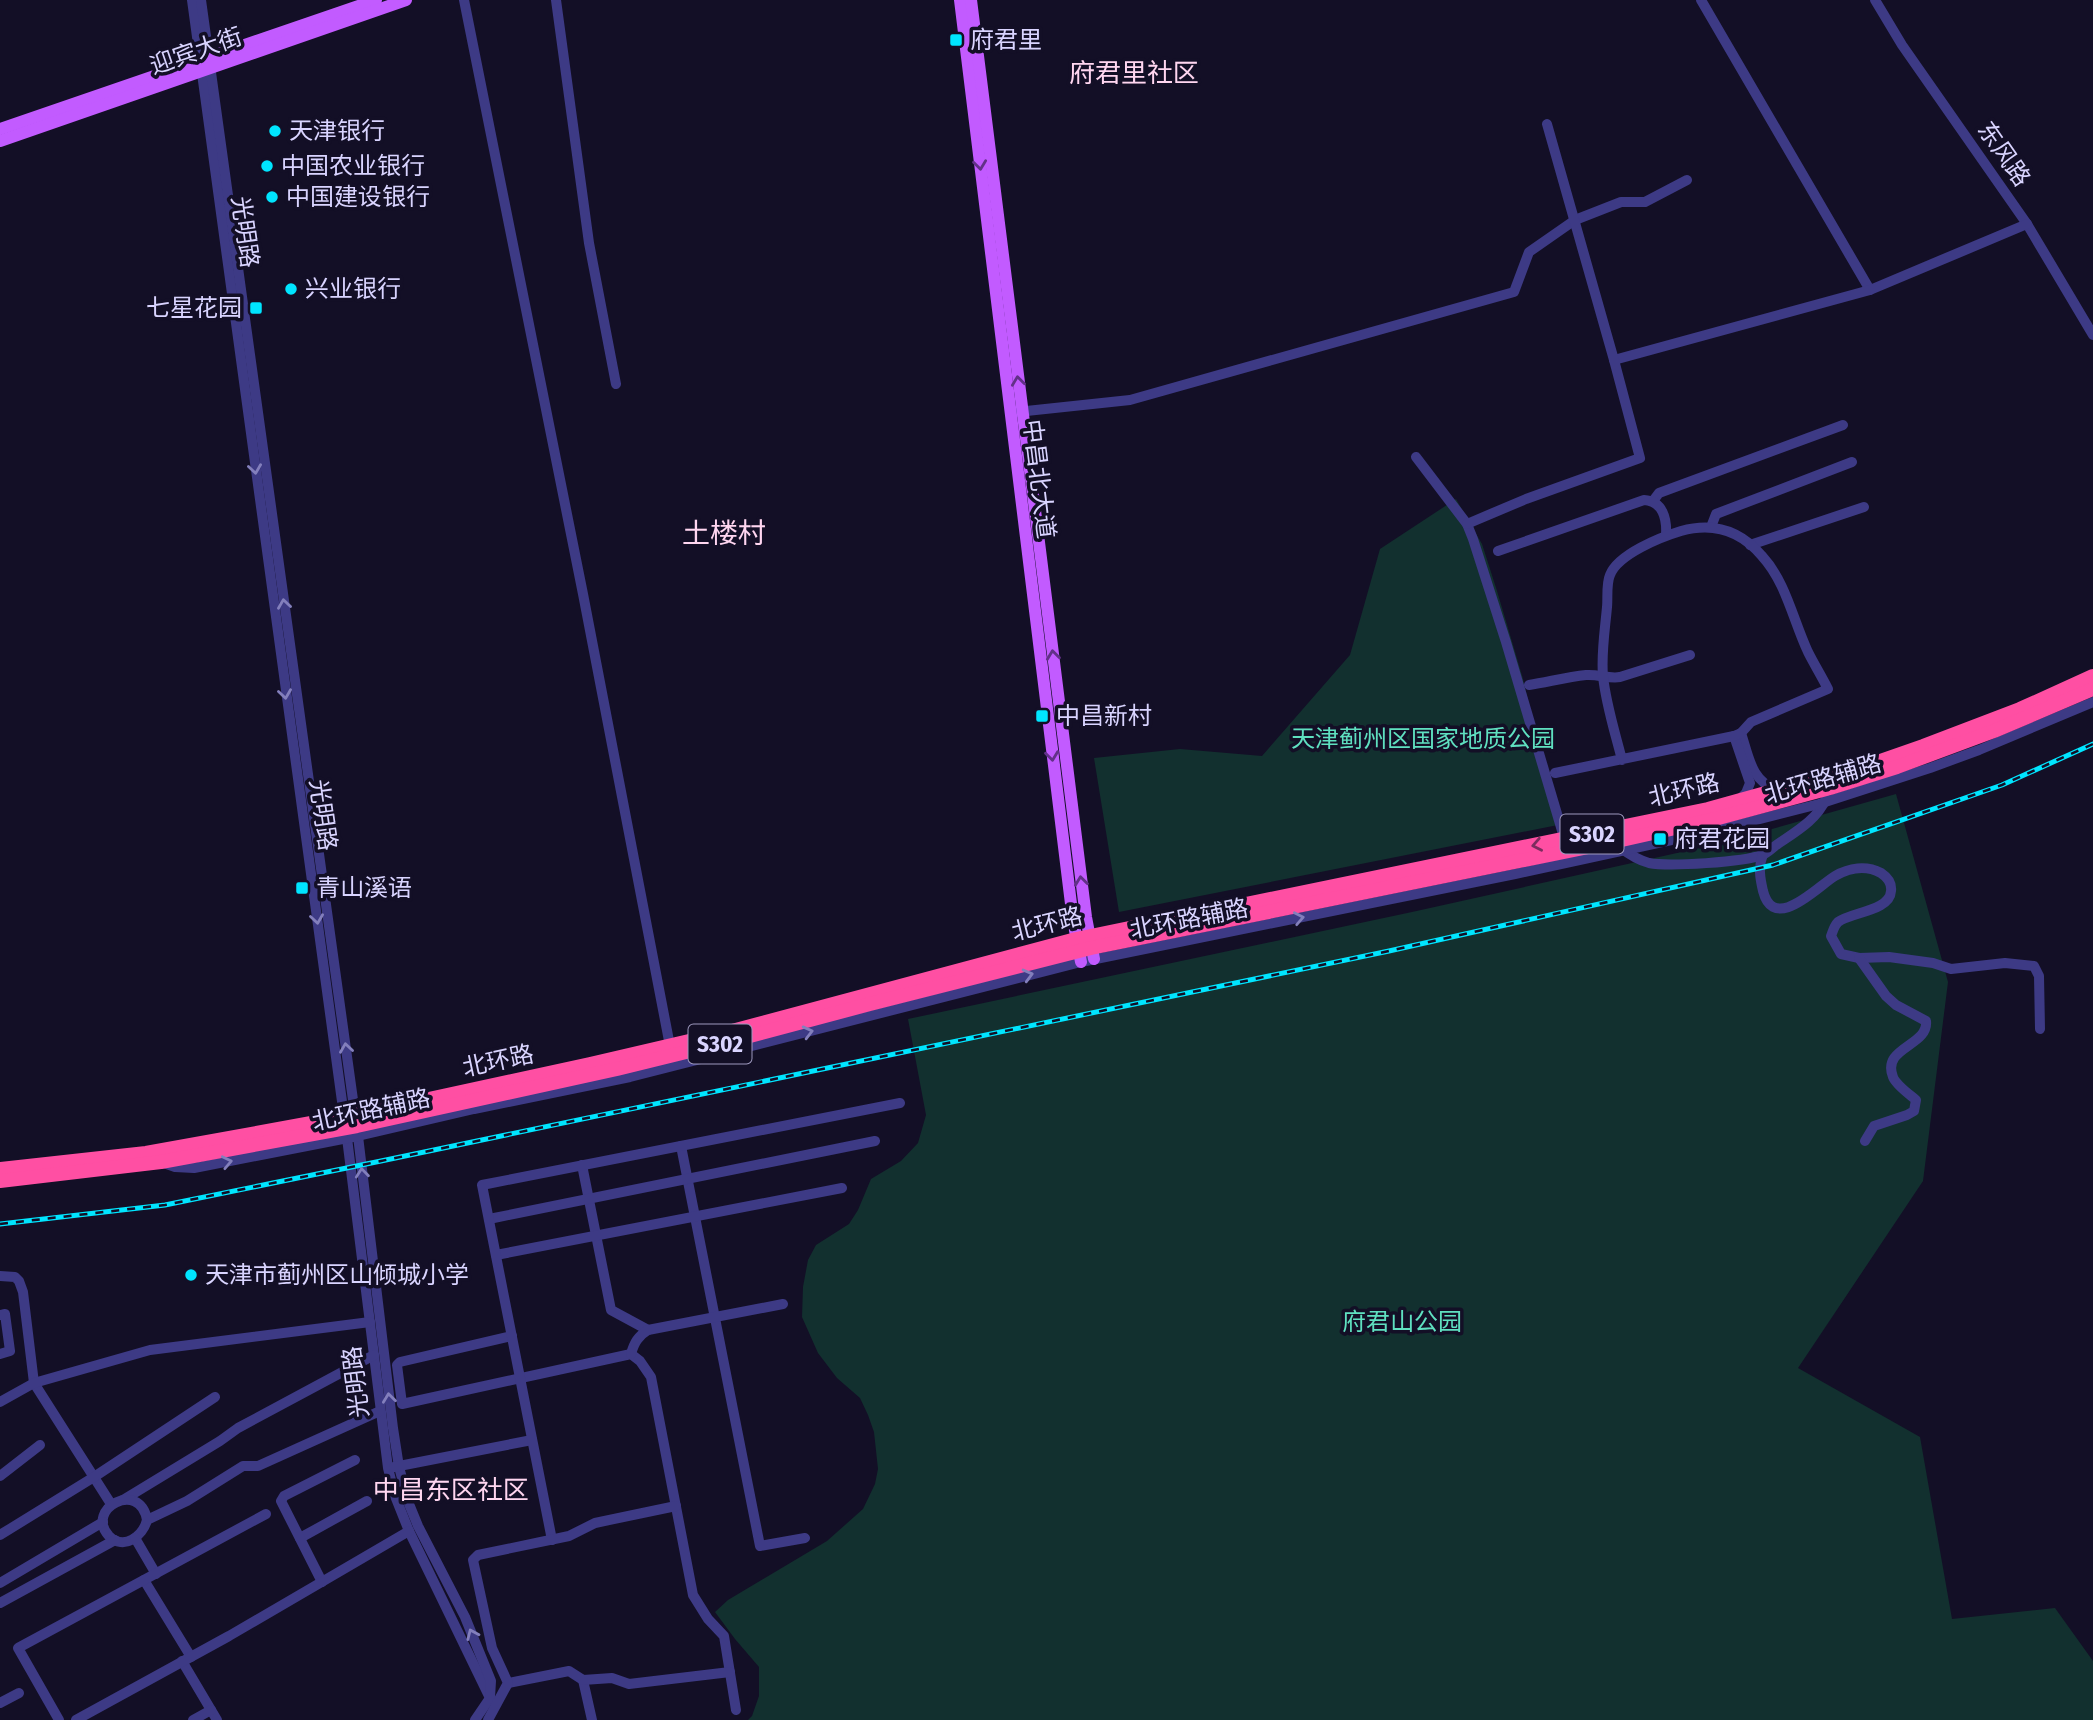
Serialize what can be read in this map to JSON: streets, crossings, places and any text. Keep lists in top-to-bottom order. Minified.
{"streets":{"highway":["北环路","S302"],"main road":["迎宾大街","中昌北大道"],"street":["东风路","光明路","北环路辅路"]},"crossings":[["迎宾大街","光明路"],["光明路","北环路"],["中昌北大道","北环路"],["北环路辅路","北环路"]],"districts":["府君里社区","土楼村","中昌东区社区"],"parks":["天津蓟州区国家地质公园","府君山公园"],"places":{"transit":["府君里","七星花园","中昌新村","府君花园","青山溪语"],"other":["天津银行","中国农业银行","中国建设银行","兴业银行","天津市蓟州区山倾城小学"]}}
